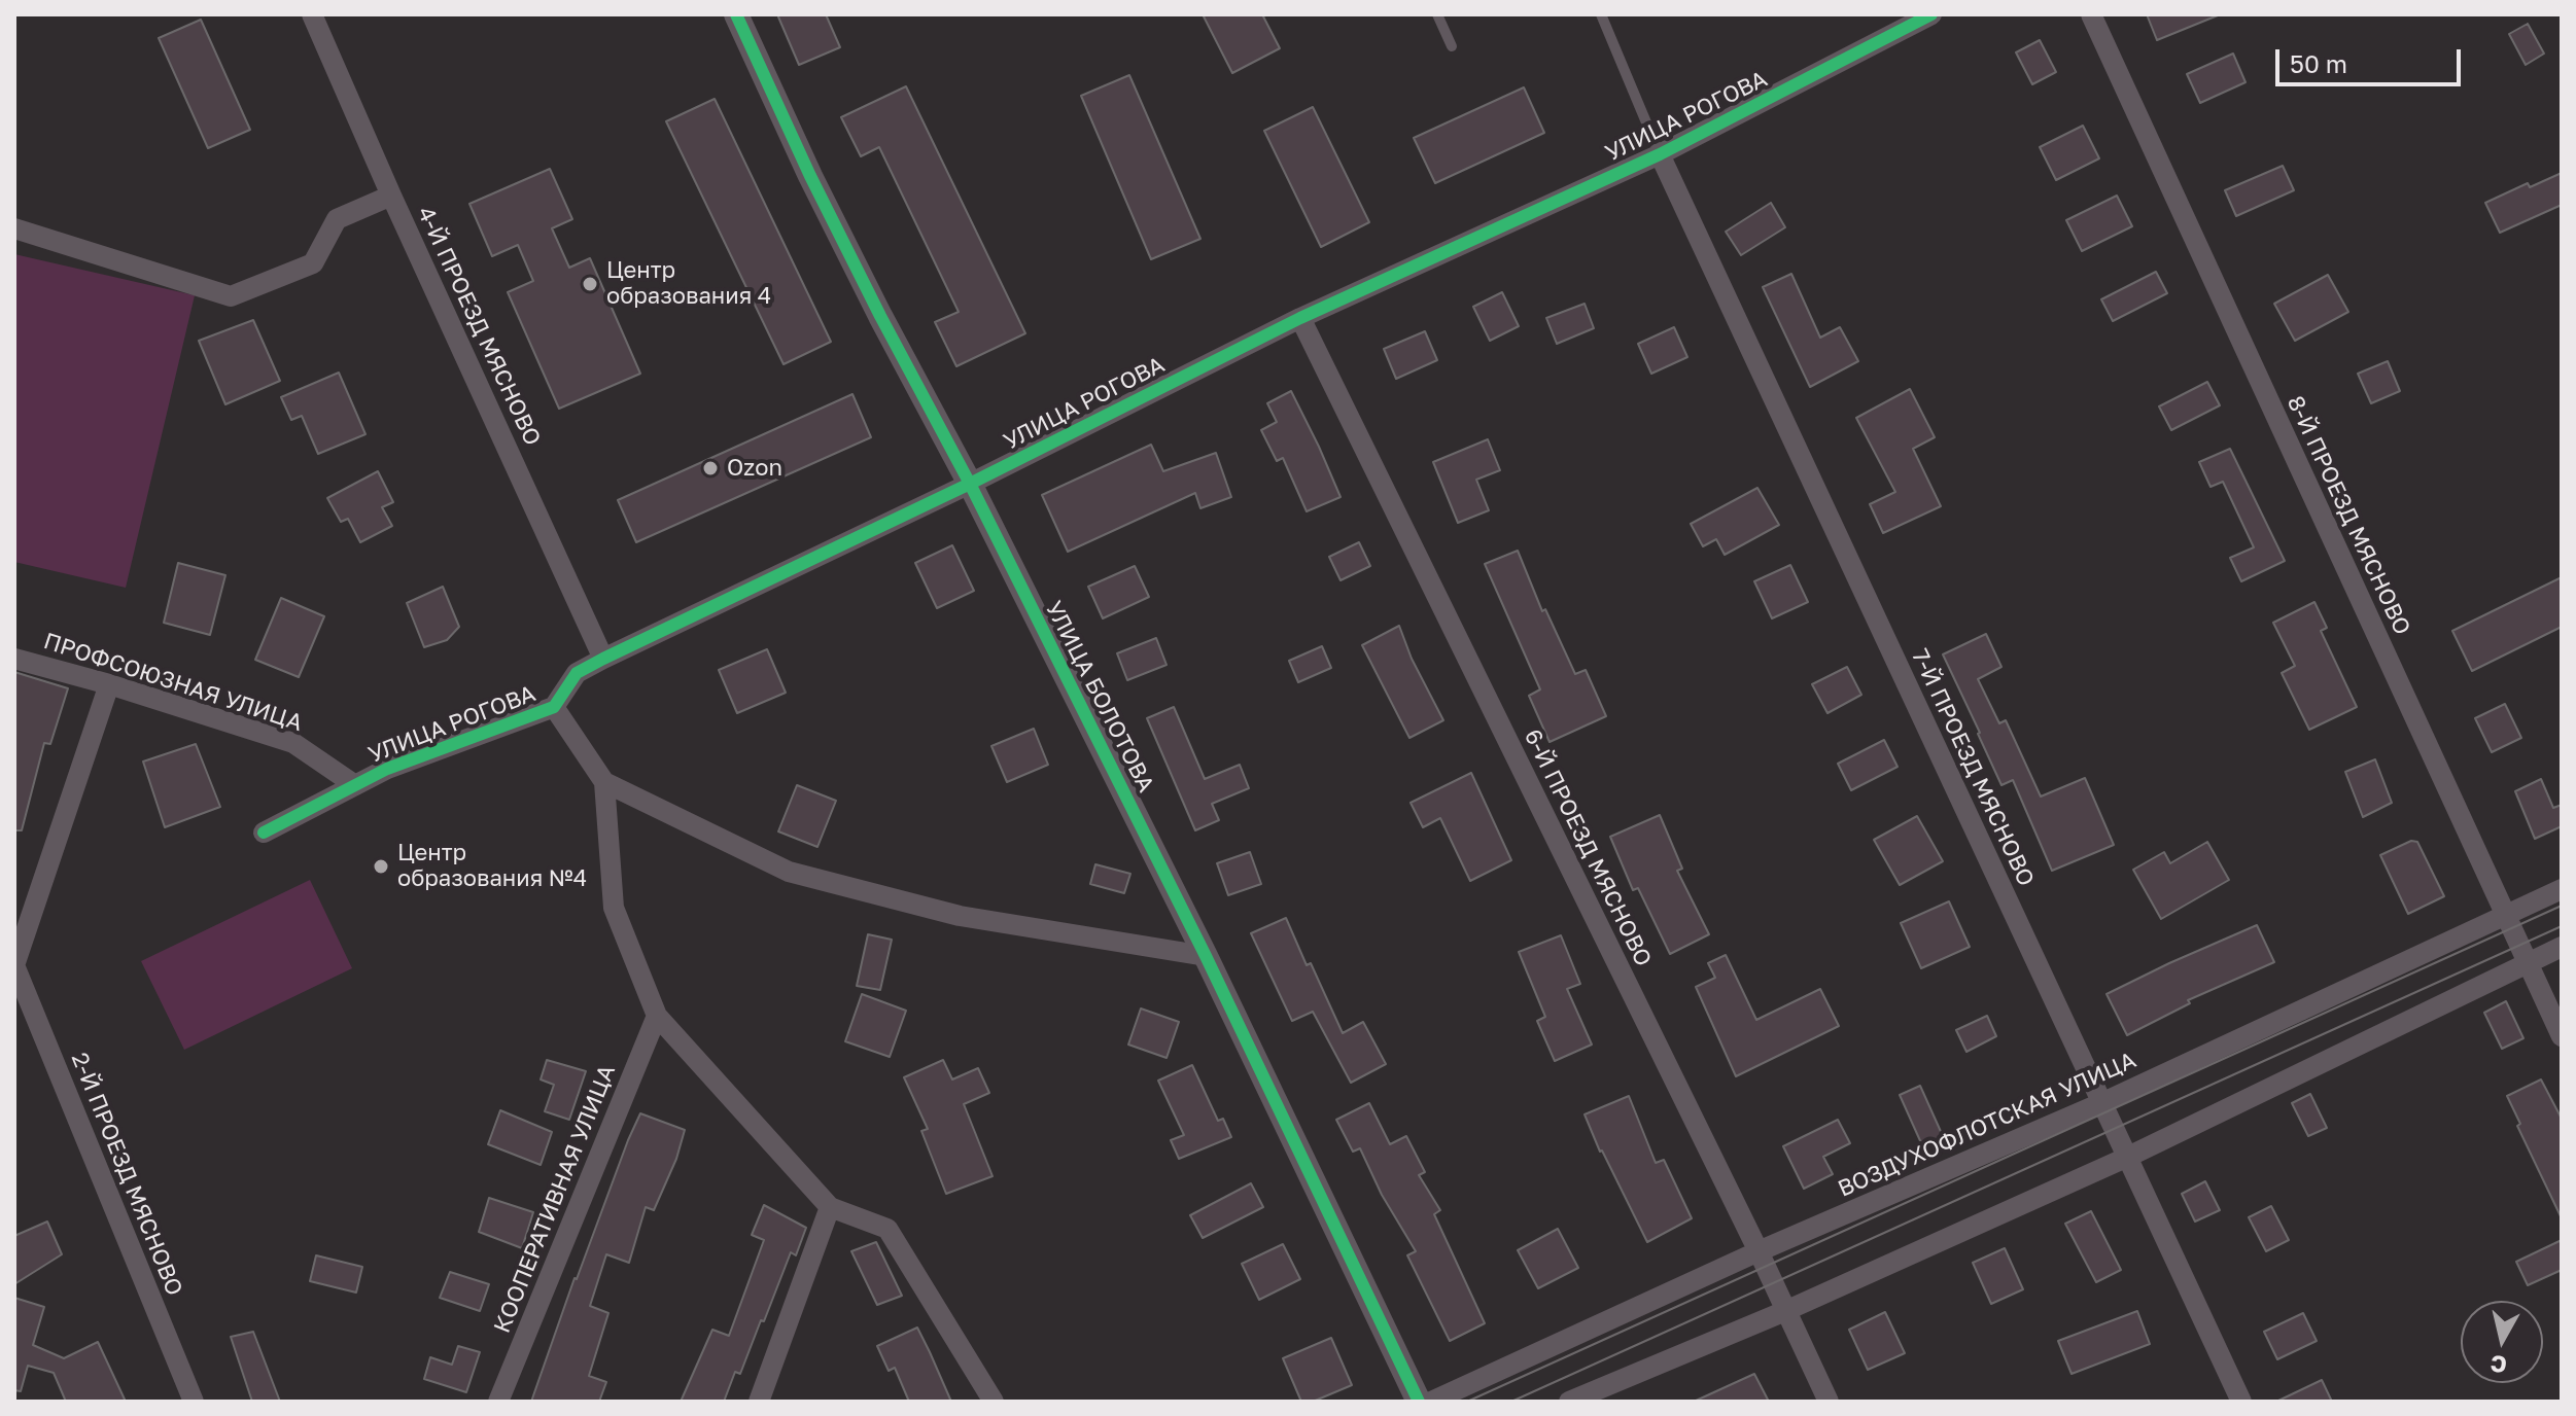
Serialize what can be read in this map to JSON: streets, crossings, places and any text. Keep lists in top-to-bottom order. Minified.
{"streets":{"street":["УЛИЦА РОГОВА","4-Й ПРОЕЗД МЯСНОВО","8-Й ПРОЕЗД МЯСНОВО","ПРОФСОЮЗНАЯ УЛИЦА","УЛИЦА БОЛОТОВА","7-Й ПРОЕЗД МЯСНОВО","6-Й ПРОЕЗД МЯСНОВО","ВОЗДУХОФЛОТСКАЯ УЛИЦА","2-Й ПРОЕЗД МЯСНОВО","КООПЕРАТИВНАЯ УЛИЦА"]},"crossings":[["УЛИЦА РОГОВА","4-Й ПРОЕЗД МЯСНОВО"],["УЛИЦА РОГОВА","ПРОФСОЮЗНАЯ УЛИЦА"],["УЛИЦА РОГОВА","УЛИЦА БОЛОТОВА"],["УЛИЦА РОГОВА","7-Й ПРОЕЗД МЯСНОВО"],["УЛИЦА РОГОВА","6-Й ПРОЕЗД МЯСНОВО"],["8-Й ПРОЕЗД МЯСНОВО","ВОЗДУХОФЛОТСКАЯ УЛИЦА"],["7-Й ПРОЕЗД МЯСНОВО","ВОЗДУХОФЛОТСКАЯ УЛИЦА"],["6-Й ПРОЕЗД МЯСНОВО","ВОЗДУХОФЛОТСКАЯ УЛИЦА"]],"places":["Центр образования 4","Ozon","Центр образования №4"],"scale_bar":"50 m","north":"bottom"}
